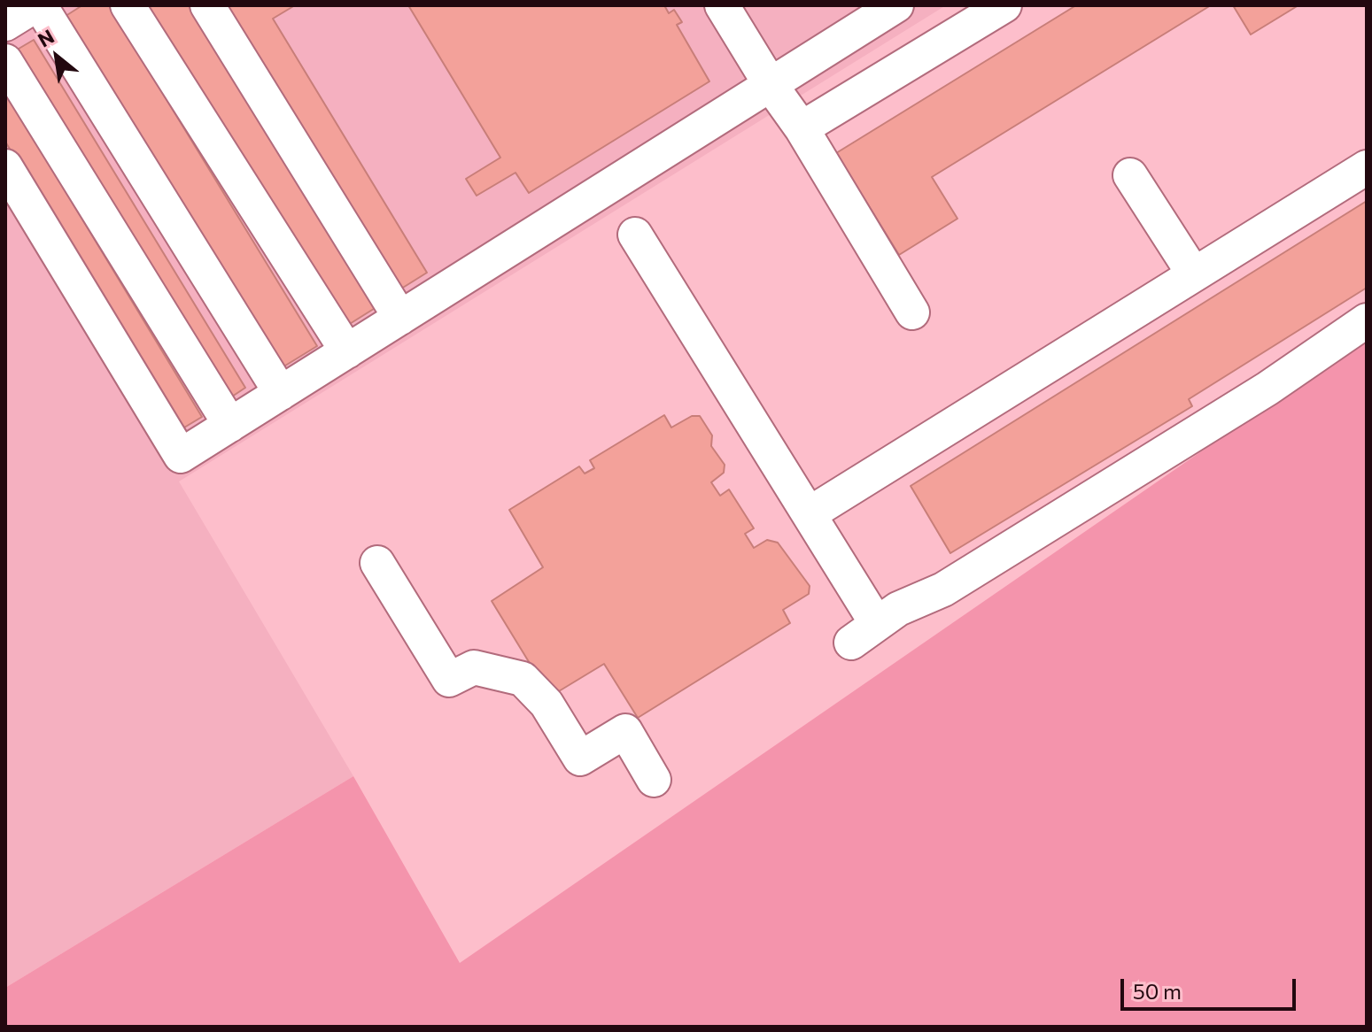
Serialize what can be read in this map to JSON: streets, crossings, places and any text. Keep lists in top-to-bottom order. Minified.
{"scale_bar":"50 m","north":"top left"}
